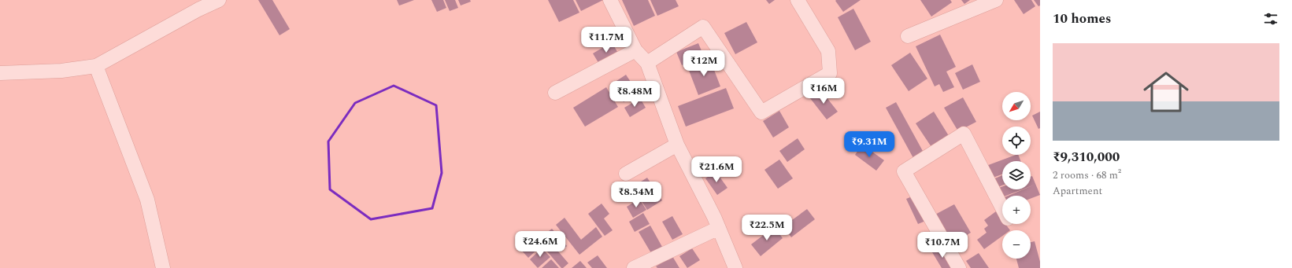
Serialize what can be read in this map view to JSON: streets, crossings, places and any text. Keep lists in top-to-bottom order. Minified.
{"north":"bottom left","page":{"heading":"10 homes","price":["₹11.7M","₹12M","₹16M","₹8.48M","₹9.31M","₹21.6M","₹8.54M","₹22.5M","₹24.6M","₹10.7M"],"list":[{"name":"₹9,310,000","note":"2 rooms · 68 m² · Apartment"}],"map_buttons":["+","−"]}}
